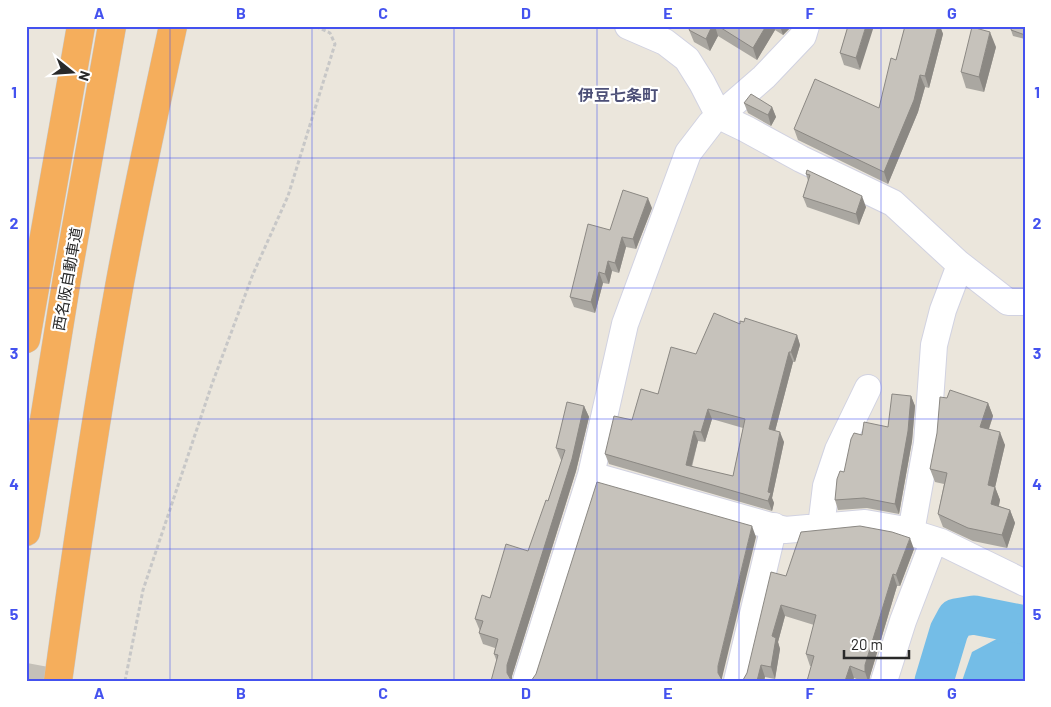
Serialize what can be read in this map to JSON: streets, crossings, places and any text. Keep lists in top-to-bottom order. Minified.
{"streets":{"highway":["西名阪自動車道"]},"districts":["伊豆七条町"],"scale_bar":"20 m","north":"right","grid":{"columns":["A","B","C","D","E","F","G"],"rows":["1","2","3","4","5"]}}
